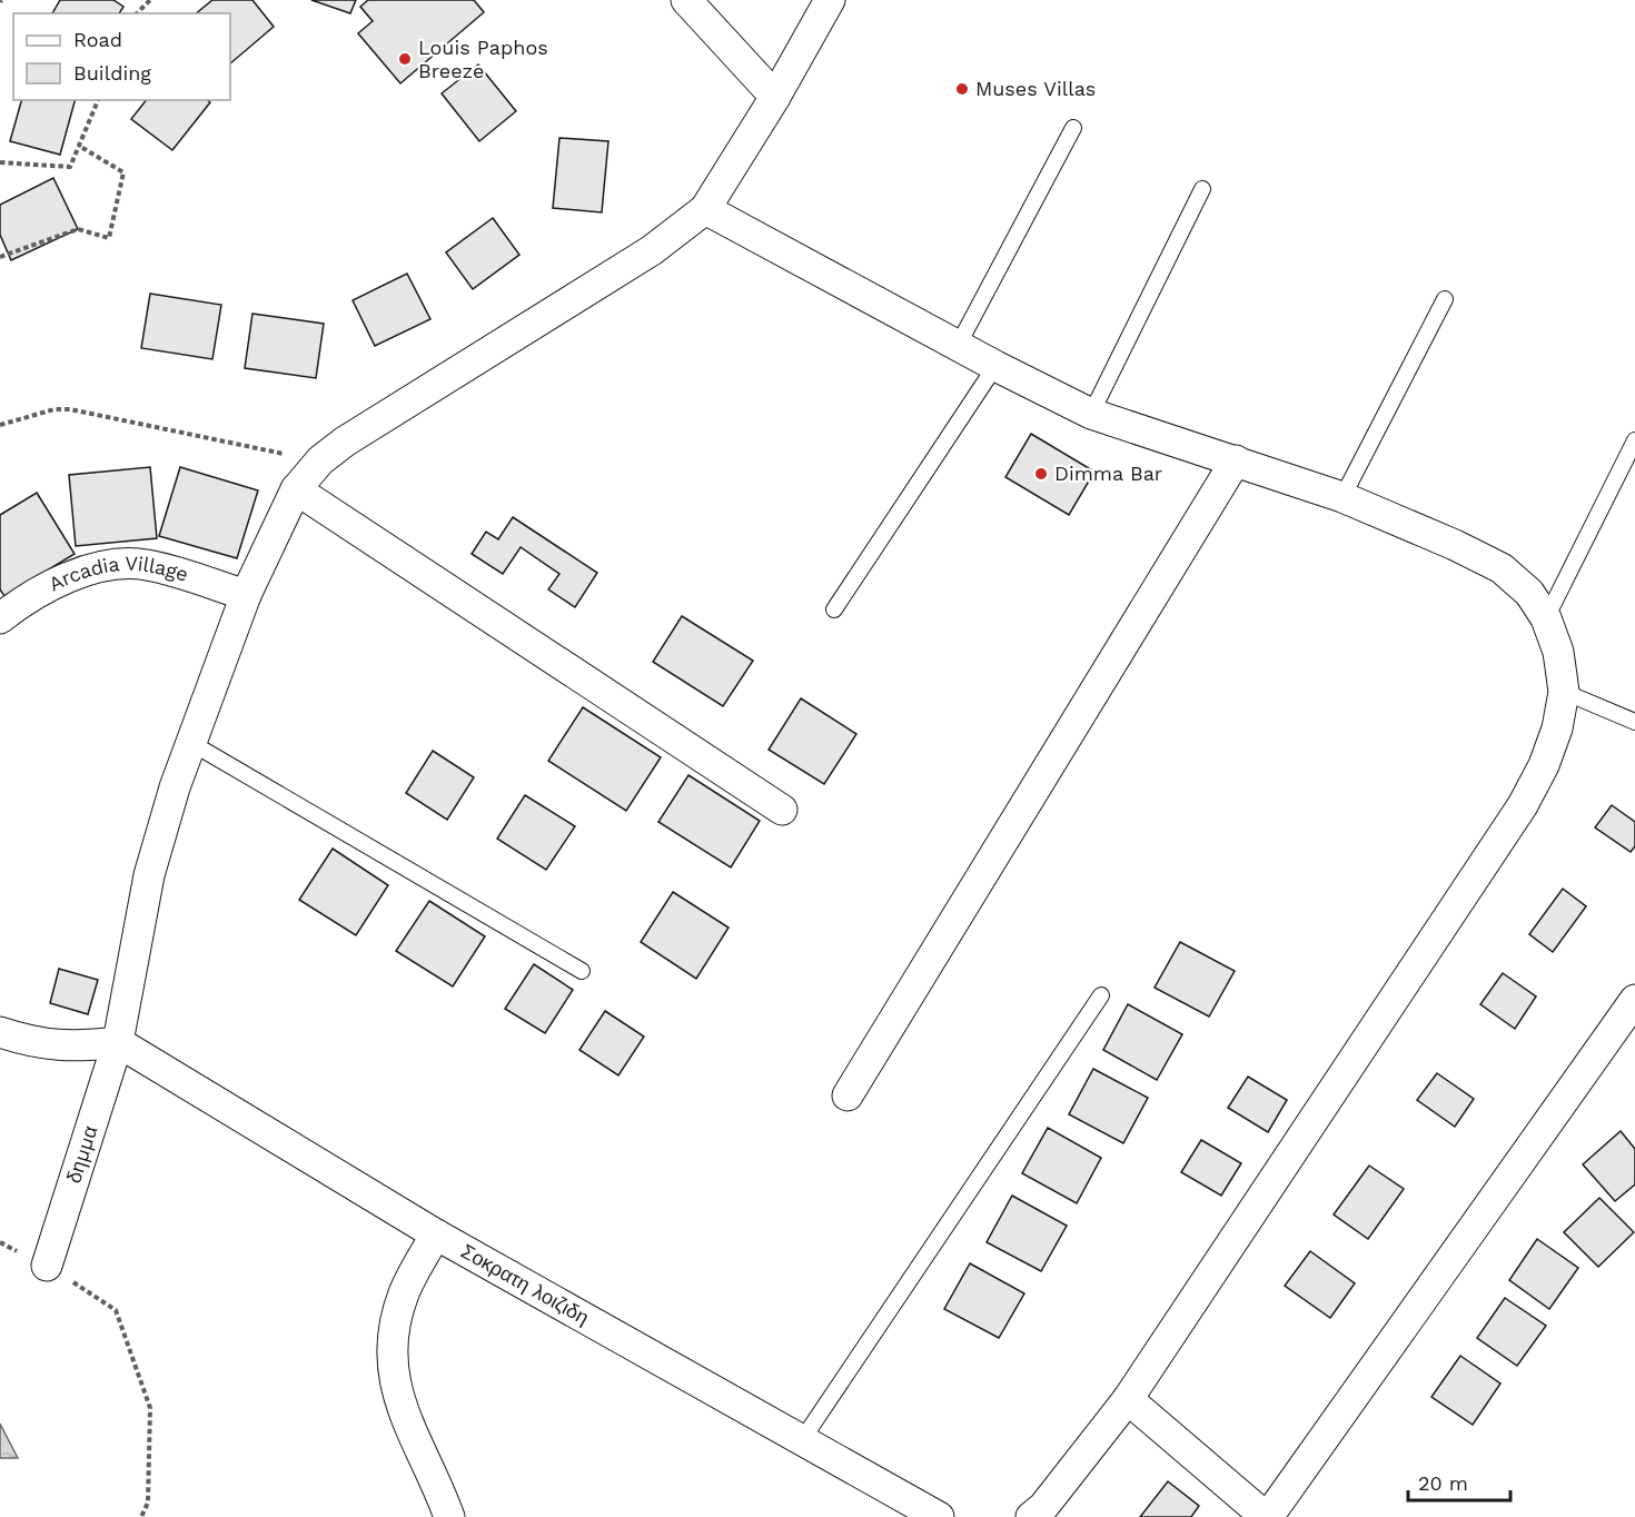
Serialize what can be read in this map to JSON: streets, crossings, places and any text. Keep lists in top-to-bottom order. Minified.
{"streets":{"street":["Arcadia Village","δημμα","Σοκρατη λοιζιδη"]},"crossings":[["Arcadia Village","δημμα"],["δημμα","Σοκρατη λοιζιδη"]],"places":["Louis Paphos Breeze","Muses Villas","Dimma Bar"],"legend":["Road","Building"],"scale_bar":"20 m"}
